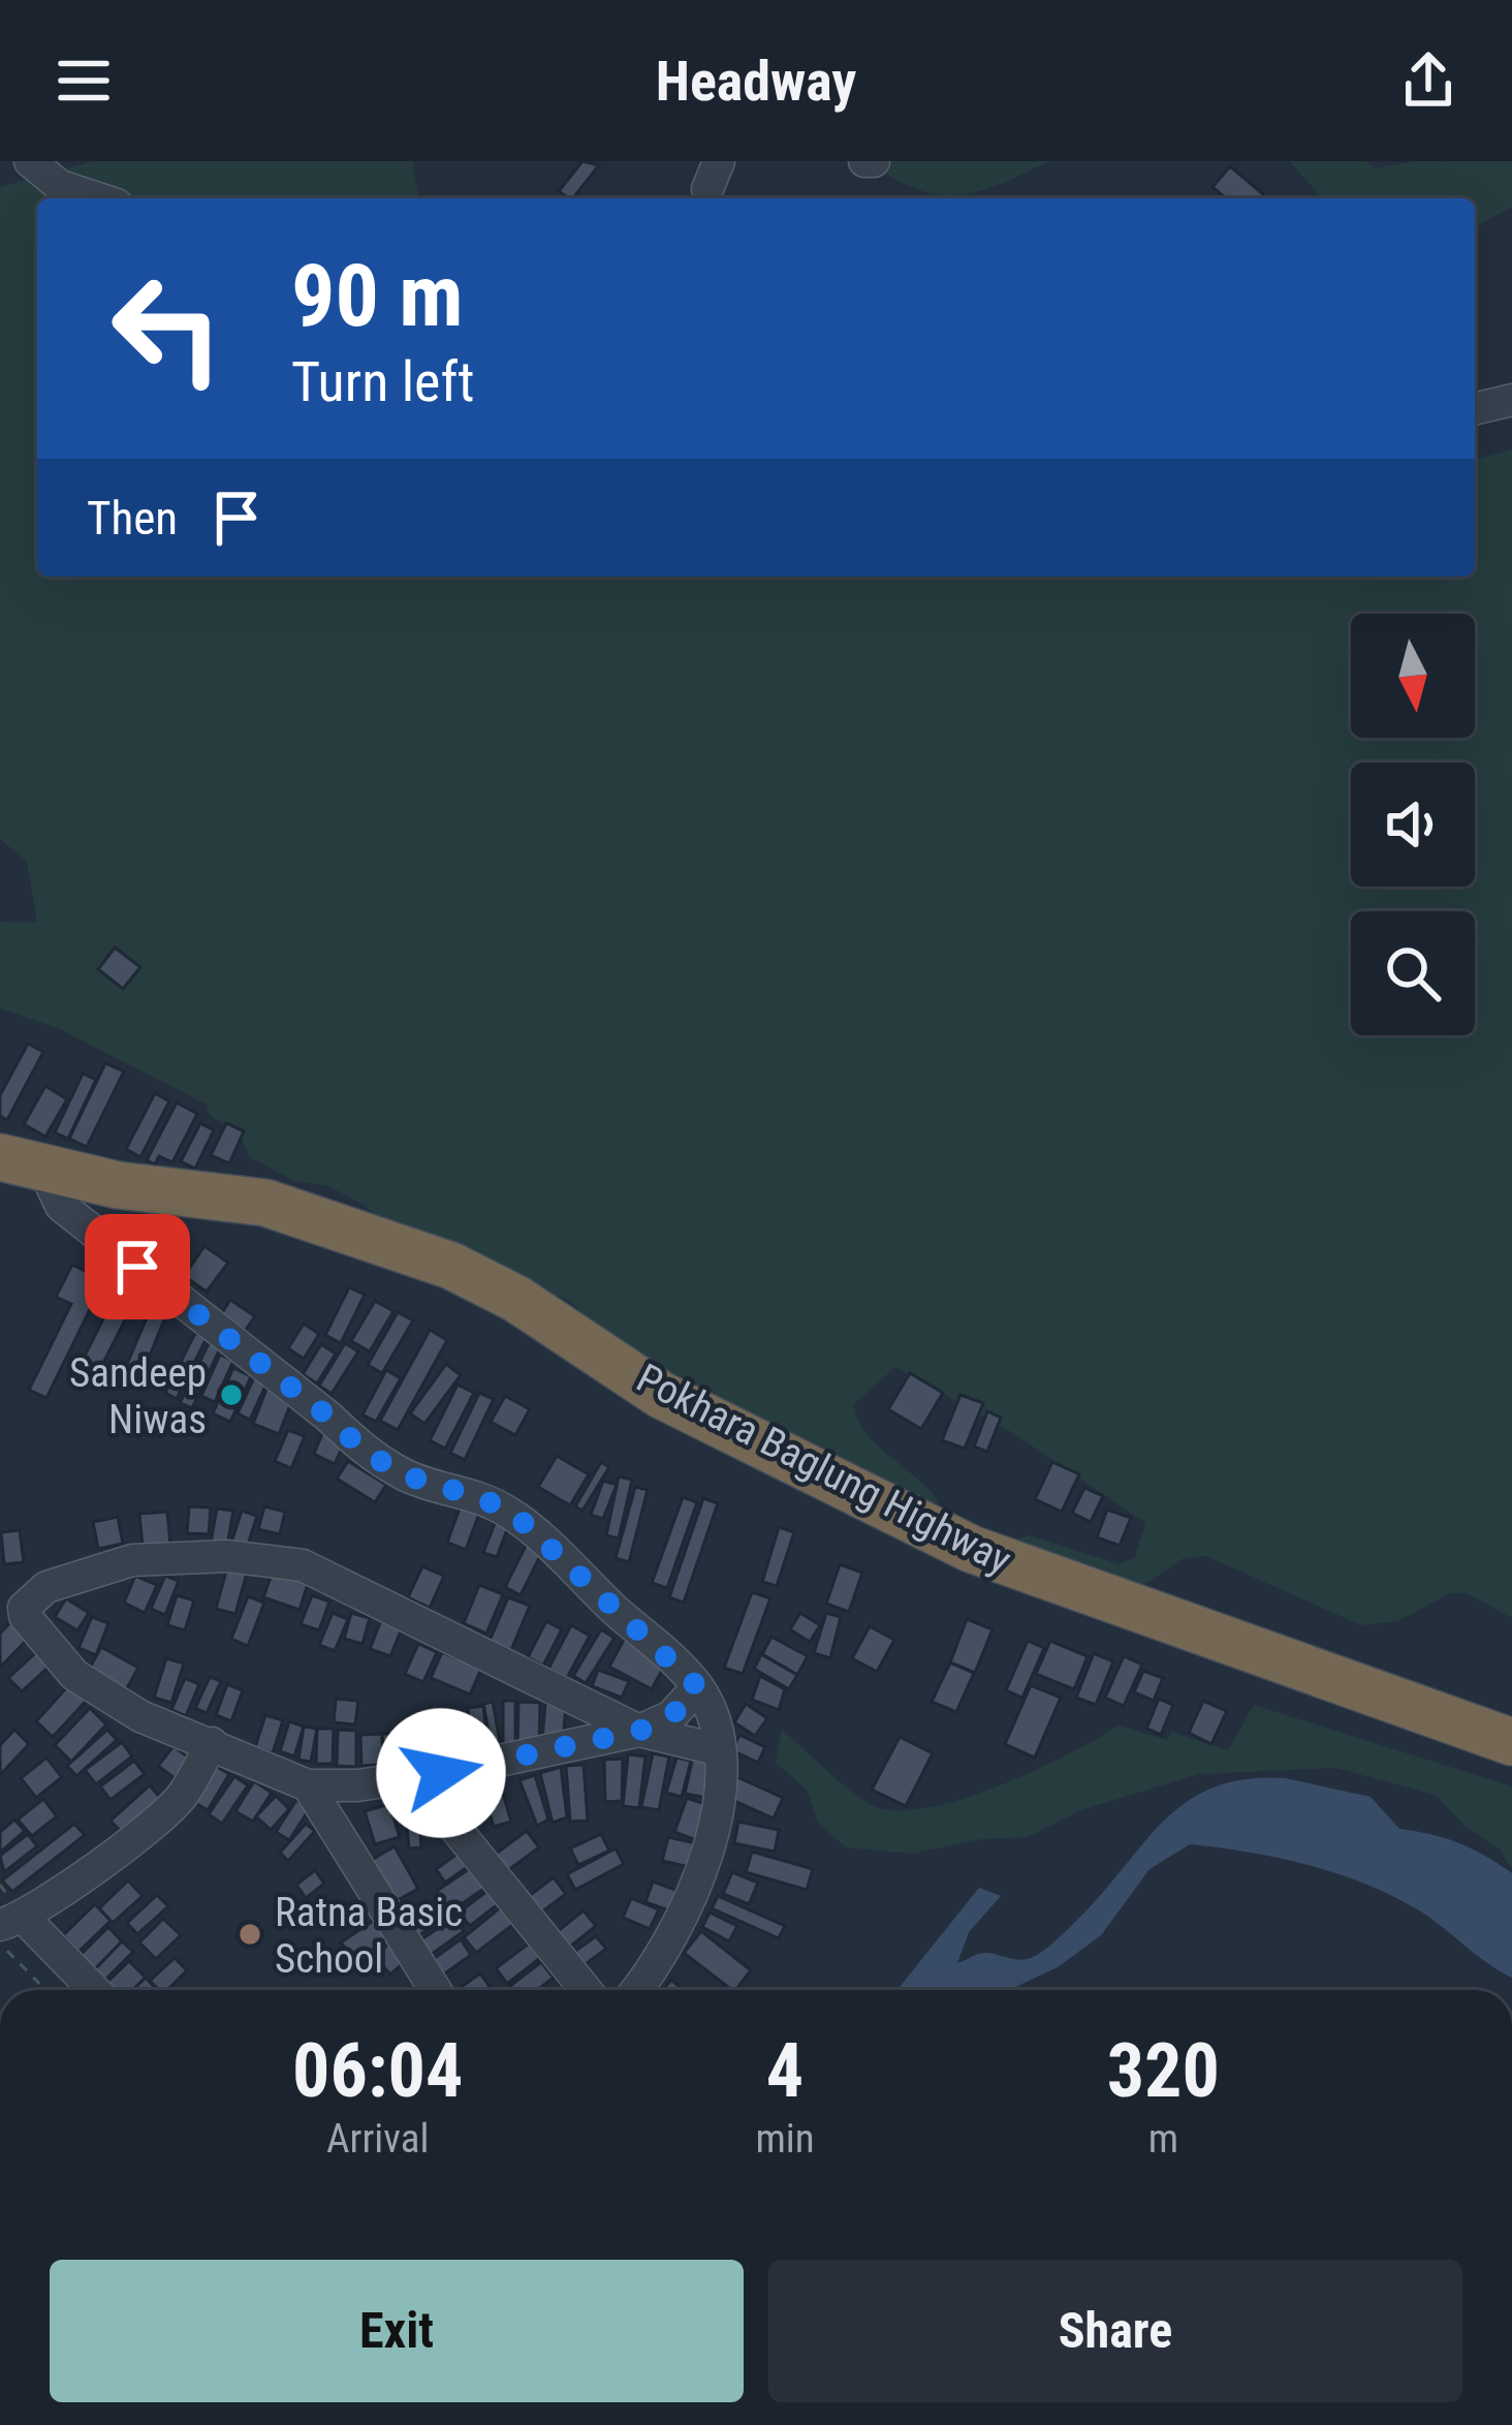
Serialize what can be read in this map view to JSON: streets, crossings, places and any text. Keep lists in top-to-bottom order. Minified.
{"streets":{"highway":["Pokhara Baglung Highway"]},"places":["Sandeep Niwas","Ratna Basic School"],"north":"bottom","page":{"header":"Headway","turn":["90 m","Turn left"],"then":"Then","eta":["06:04","Arrival","4","min","320","m"],"buttons":["Exit","Share"]}}
